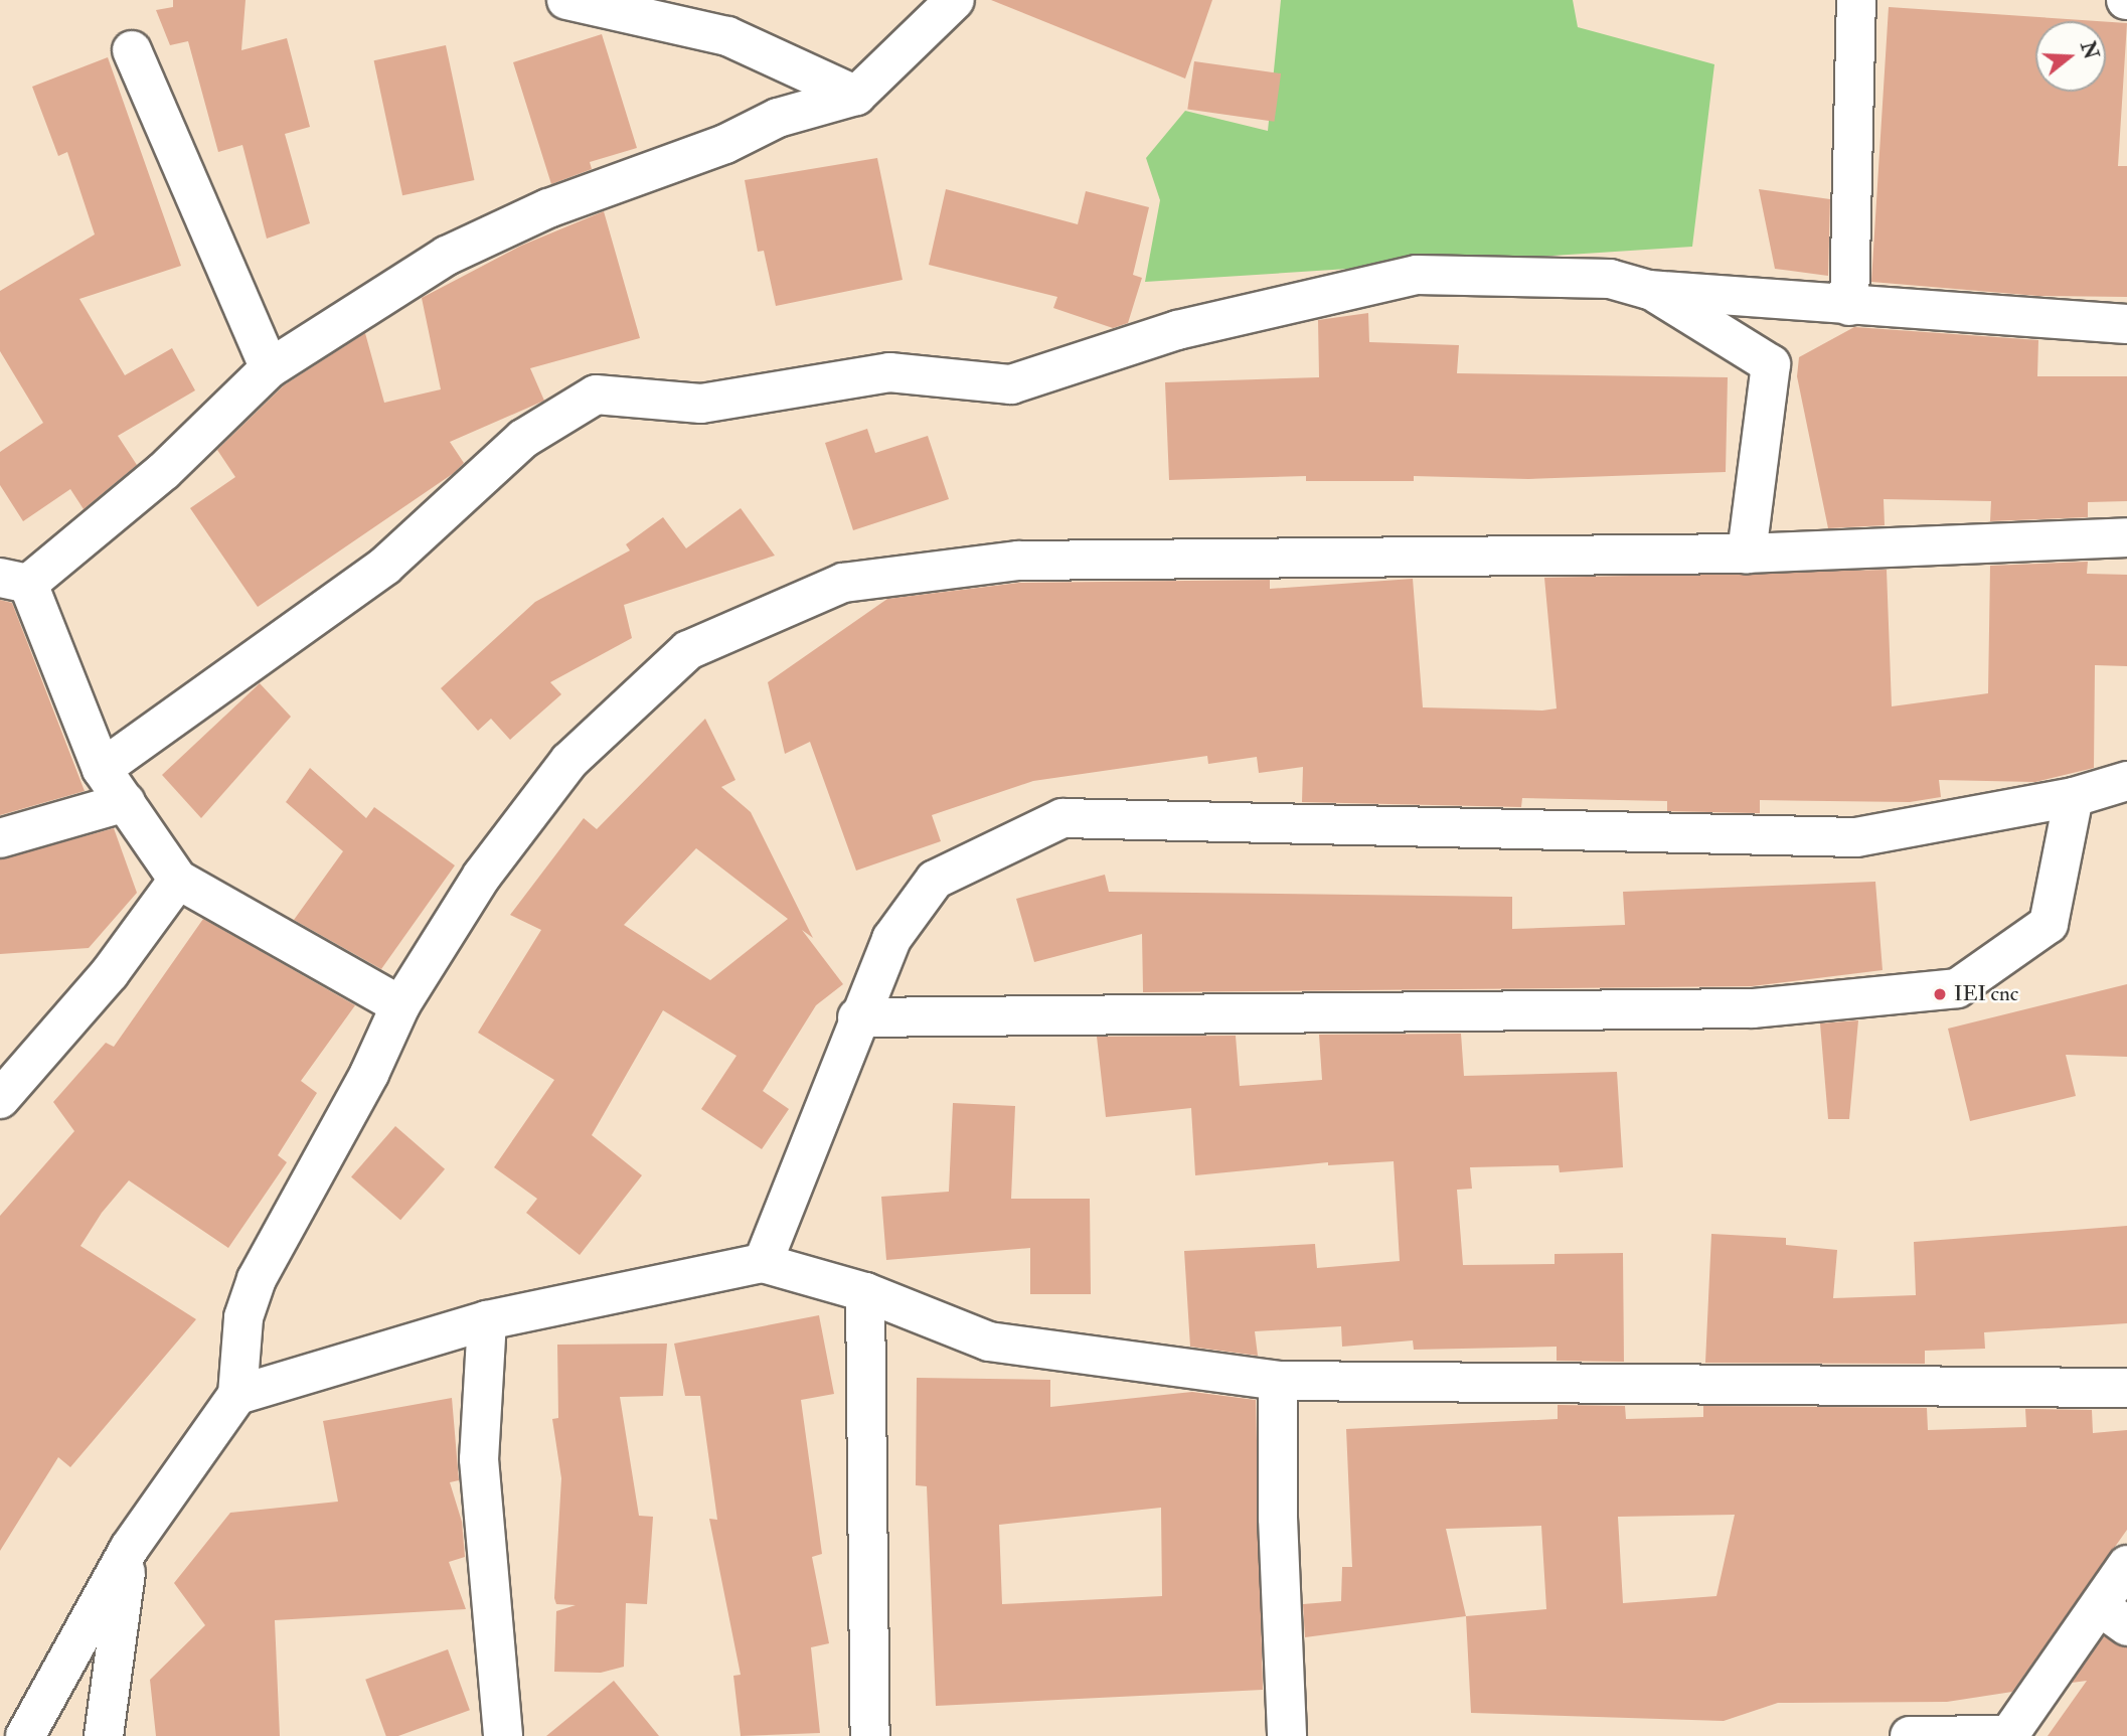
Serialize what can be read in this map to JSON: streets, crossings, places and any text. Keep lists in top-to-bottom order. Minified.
{"places":["IEI cnc"],"north":"right"}
